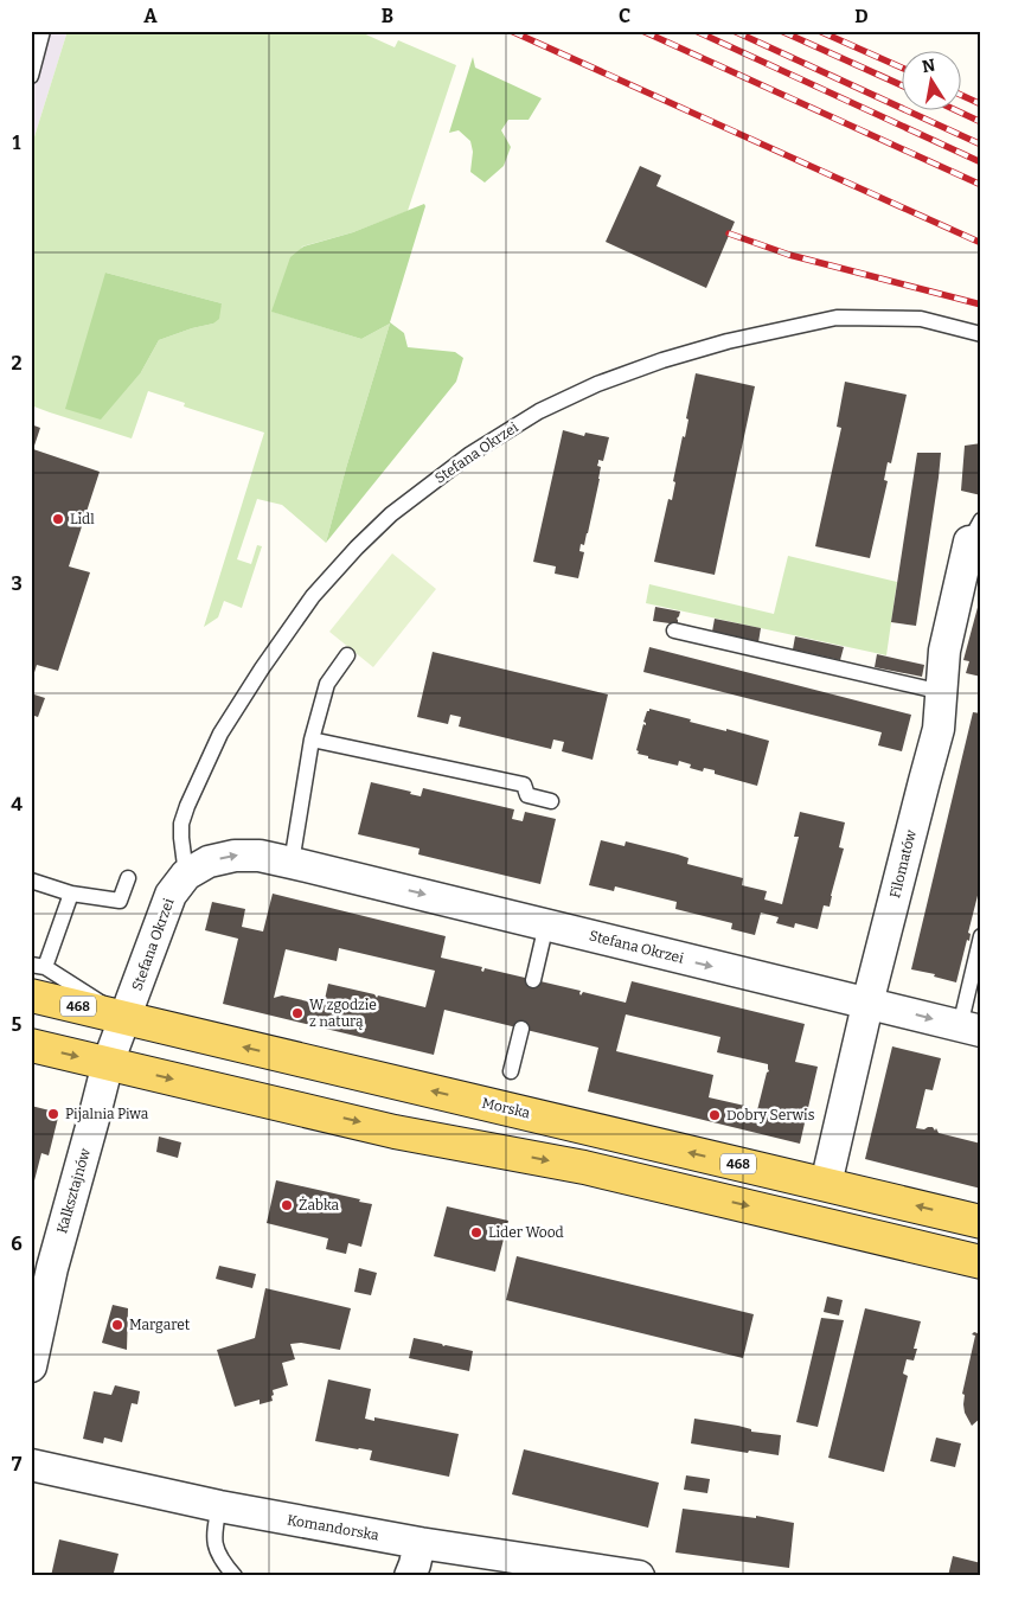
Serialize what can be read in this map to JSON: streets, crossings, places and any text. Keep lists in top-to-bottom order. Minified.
{"streets":{"main road":["468","Morska"],"street":["Stefana Okrzei","Filomatów","Kalksztajnów","Komandorska"]},"crossings":[["Stefana Okrzei","Filomatów"],["Stefana Okrzei","Morska"],["Stefana Okrzei","Kalksztajnów"],["Filomatów","Morska"],["Morska","Kalksztajnów"]],"places":["Lidl","W zgodzie z naturą","Pijalnia Piwa","Dobry Serwis","Żabka","Lider Wood","Margaret"],"north":"top","grid":{"columns":["A","B","C","D"],"rows":["1","2","3","4","5","6","7"]}}
